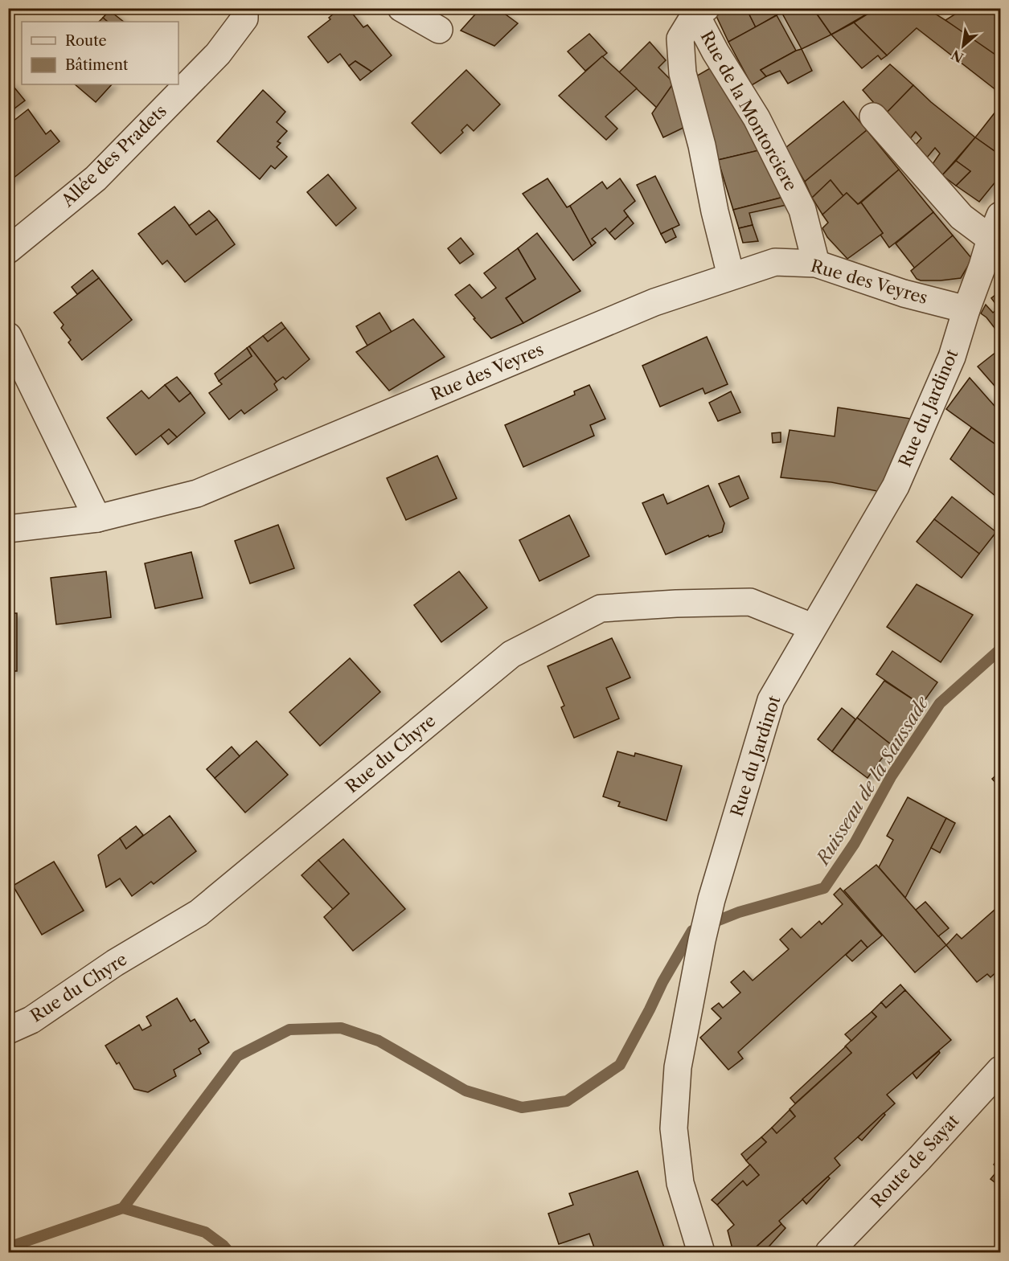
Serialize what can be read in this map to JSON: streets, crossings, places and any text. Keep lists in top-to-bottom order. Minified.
{"streets":{"street":["Rue de la Montorciere","Allée des Pradets","Rue des Veyres","Rue du Jardinot","Rue du Chyre","Route de Sayat"]},"crossings":[["Rue de la Montorciere","Rue des Veyres"],["Rue des Veyres","Rue du Jardinot"],["Rue du Jardinot","Rue du Chyre"]],"water":["Ruisseau de la Saussade"],"legend":["Route","Bâtiment"],"north":"bottom left"}
